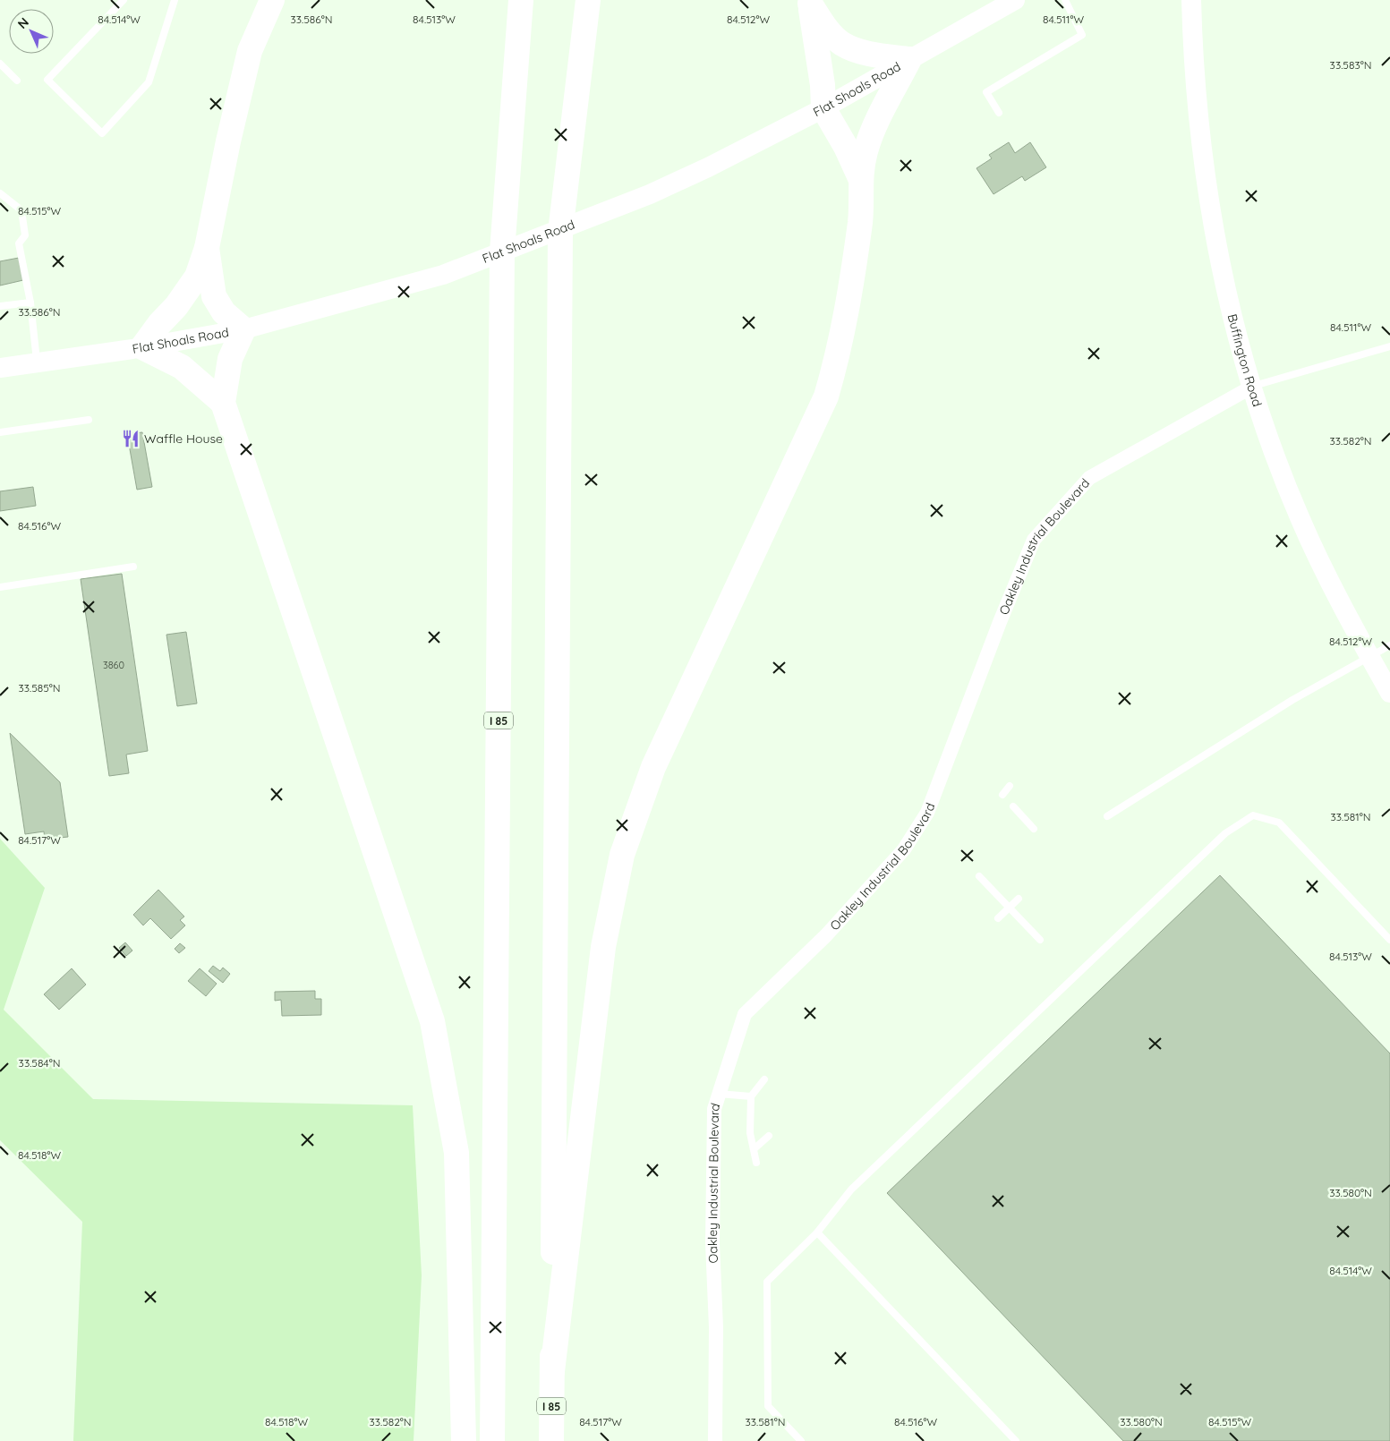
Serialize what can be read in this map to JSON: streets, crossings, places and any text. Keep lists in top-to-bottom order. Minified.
{"streets":{"highway":["I 85"],"street":["Flat Shoals Road","Buffington Road","Oakley Industrial Boulevard"]},"crossings":[["Buffington Road","Oakley Industrial Boulevard"]],"places":{"restaurant":["Waffle House"]},"house_numbers":["3860"],"north":"top left","coordinates":["84.513°W","84.514°W","84.512°W","84.511°W","33.586°N","33.583°N","84.515°W","33.582°N","84.516°W","33.585°N","33.581°N","84.517°W","33.584°N","84.518°W","33.580°N"]}
